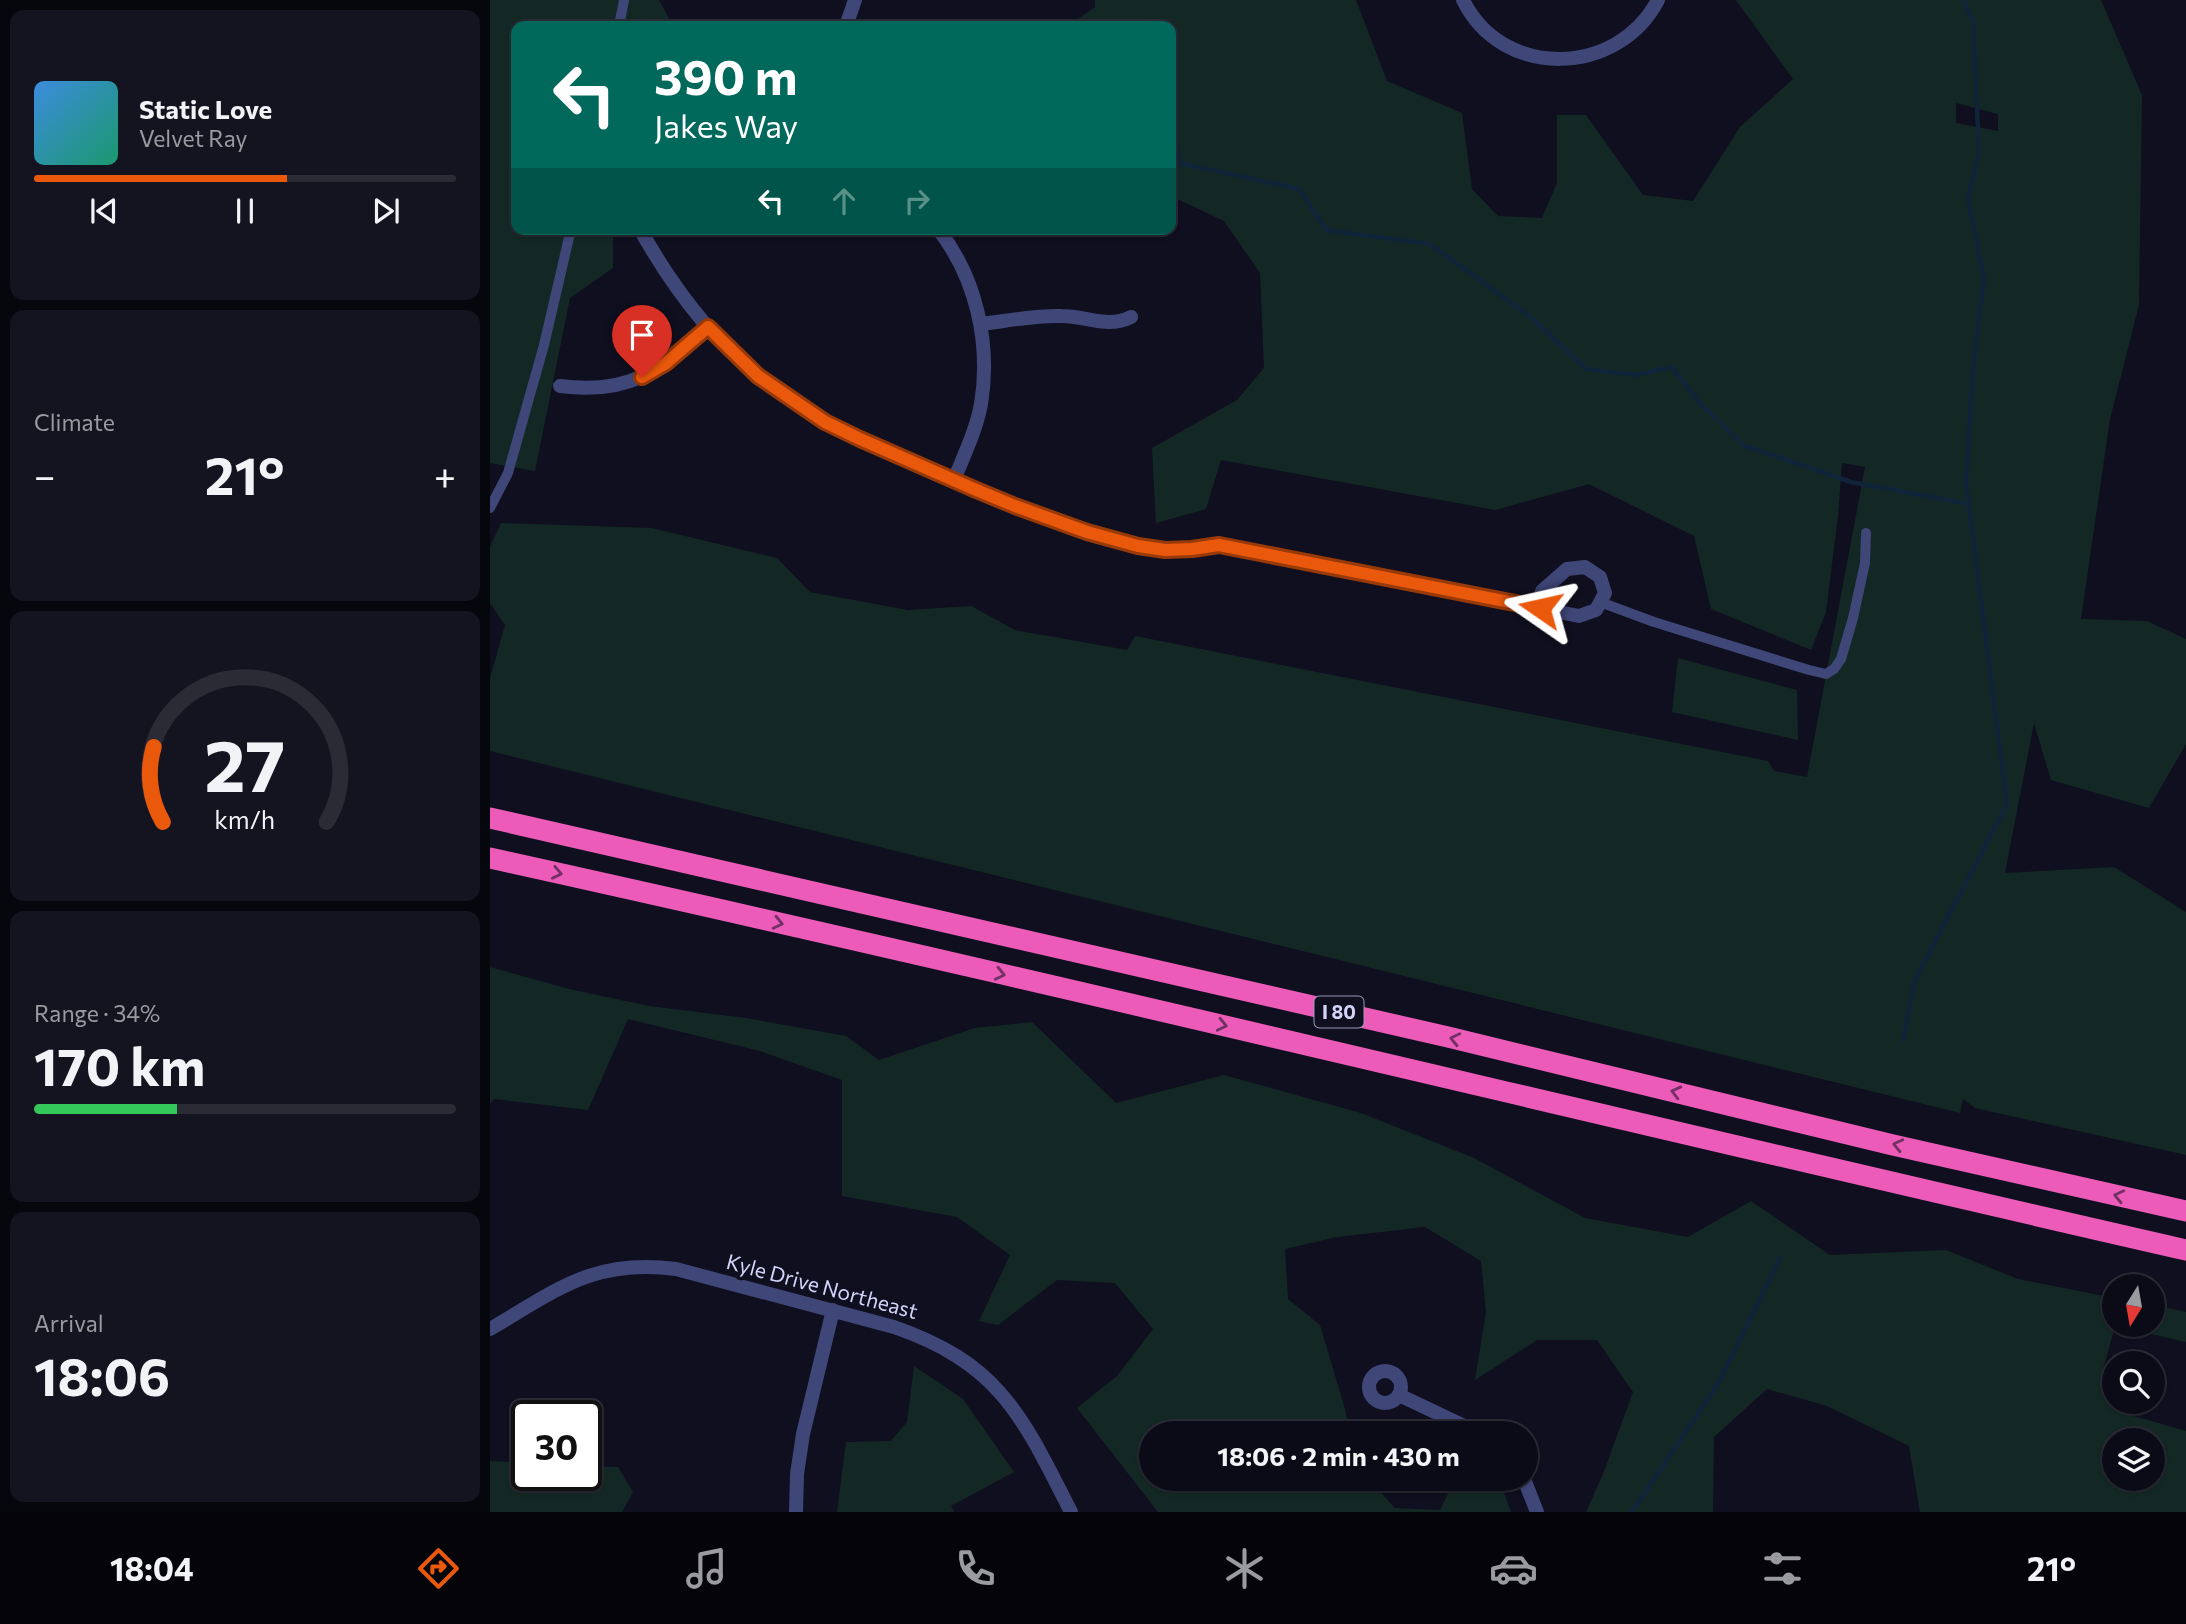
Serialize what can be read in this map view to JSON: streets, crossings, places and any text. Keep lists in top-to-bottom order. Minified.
{"streets":{"highway":["I 80"],"street":["Kyle Drive Northeast"]},"north":"bottom","page":{"turn":["390 m","Jakes Way"],"song":["Static Love","Velvet Ray"],"tile":["Climate",["Range · 34%","170 km"],["Arrival","18:06"]],"heat":["−","21°","+"],"limit":"30","trip":"18:06 · 2 min · 430 m","tabs":["18:04","21°"],"gauge":["27","km/h"]}}
